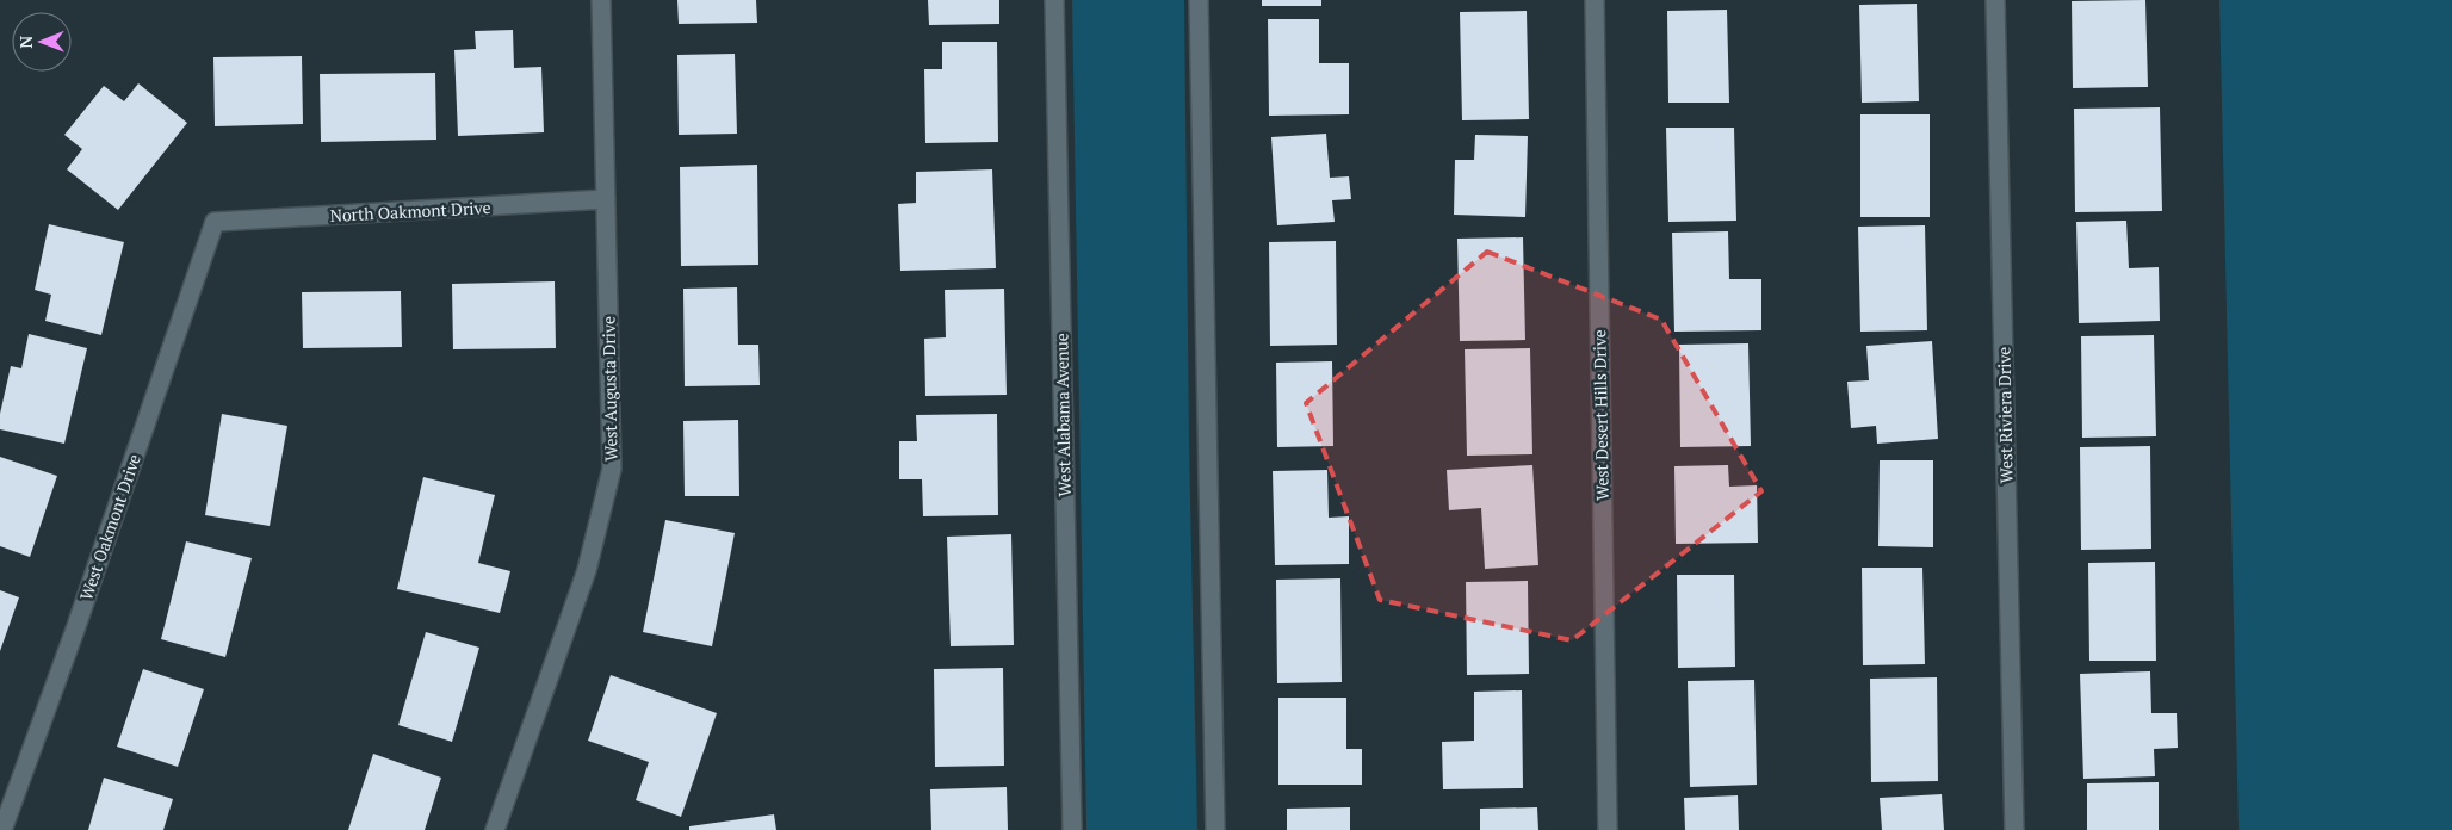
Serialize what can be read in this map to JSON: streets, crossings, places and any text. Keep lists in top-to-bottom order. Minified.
{"streets":{"street":["North Oakmont Drive","West Augusta Drive","West Alabama Avenue","West Desert Hills Drive","West Riviera Drive","West Oakmont Drive"]},"crossings":[["North Oakmont Drive","West Augusta Drive"],["North Oakmont Drive","West Oakmont Drive"]],"north":"left"}
